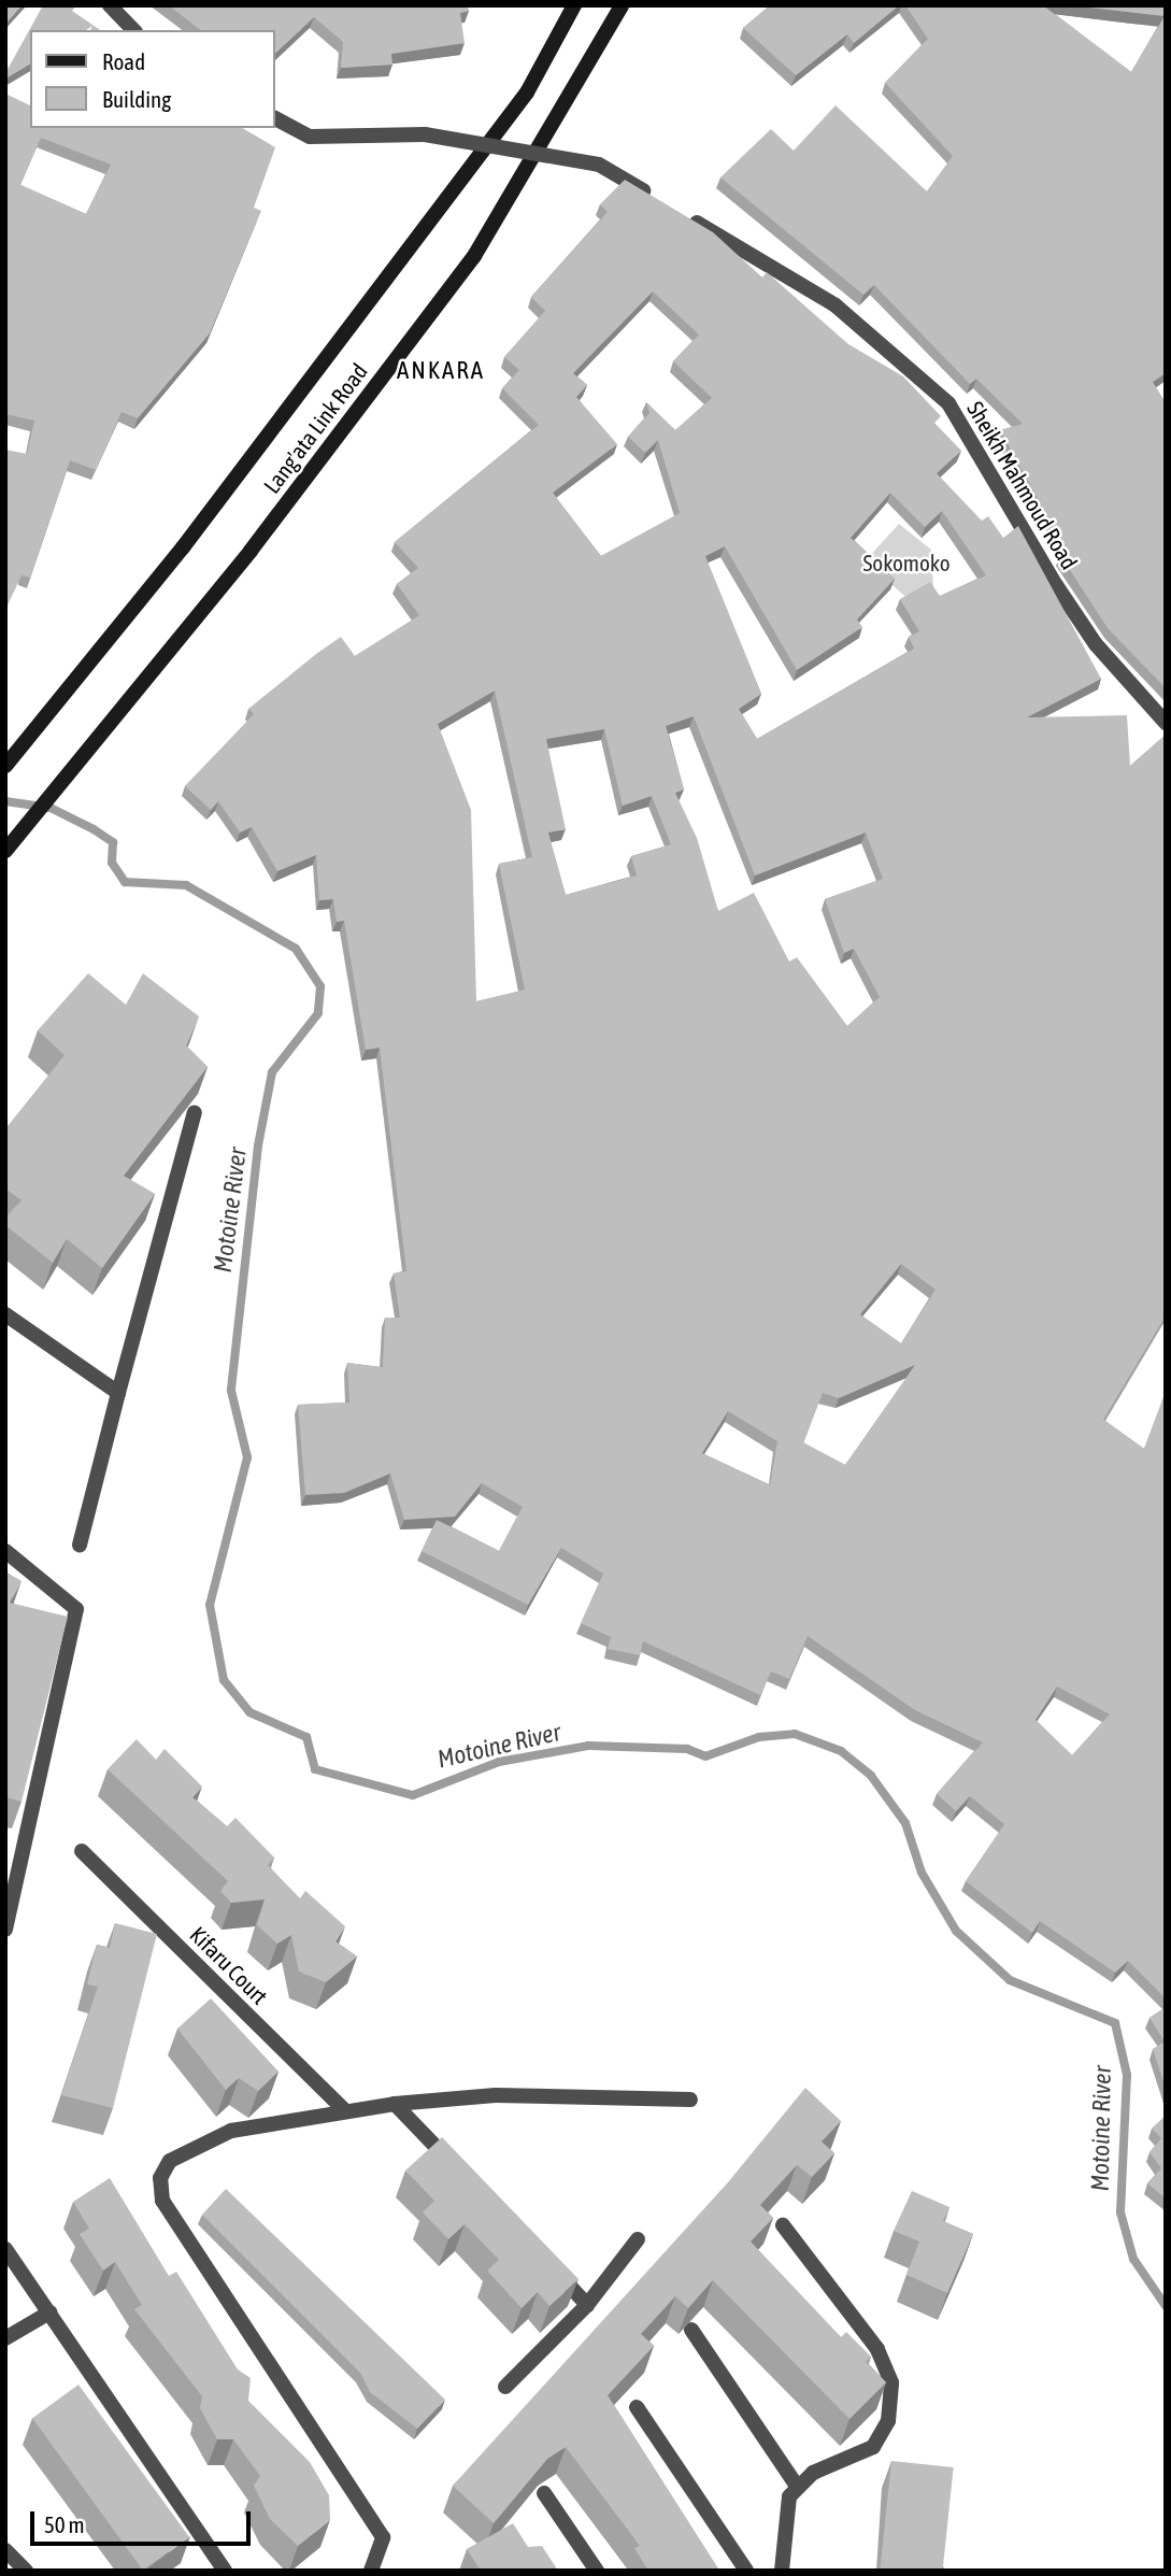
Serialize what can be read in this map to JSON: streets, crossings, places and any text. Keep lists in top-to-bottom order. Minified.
{"streets":{"main road":["Lang'ata Link Road"],"street":["Sheikh Mahmoud Road","Kifaru Court"]},"districts":["ANKARA"],"water":["Motoine River"],"parks":["Sokomoko"],"legend":["Road","Building"],"scale_bar":"50 m"}
